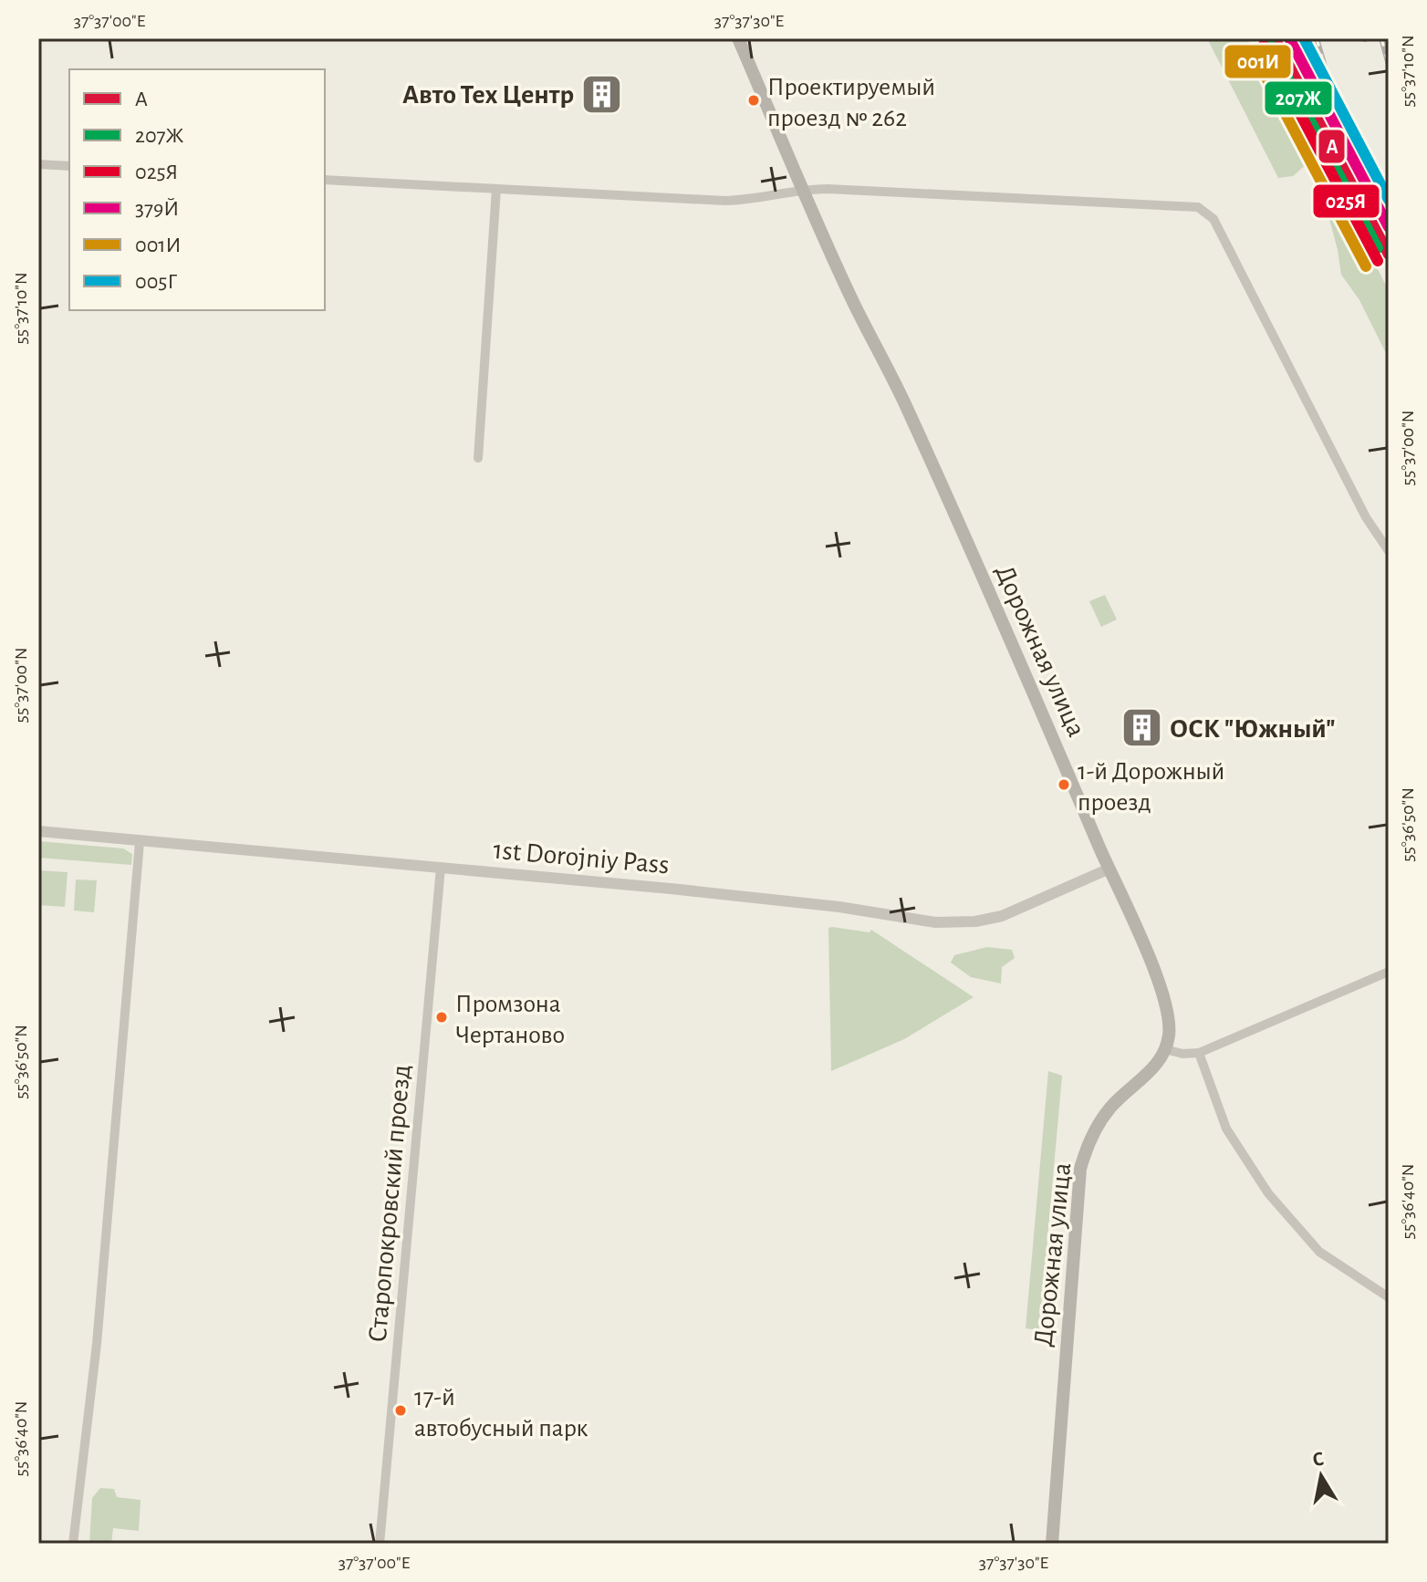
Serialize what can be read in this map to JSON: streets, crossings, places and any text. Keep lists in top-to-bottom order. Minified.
{"streets":{"main road":["Дорожная улица"],"street":["1st Dorojniy Pass","Старопокровский проезд"]},"crossings":[["Дорожная улица","1st Dorojniy Pass"],["1st Dorojniy Pass","Старопокровский проезд"]],"places":{"building":["Авто Тех Центр","ОСК \"Южный\""],"other":["Проектируемый проезд № 262","1-й Дорожный проезд","Промзона Чертаново","17-й автобусный парк"]},"lines":["transit line A","transit line 379Й","transit line 005Г","transit line 207Ж","transit line 025Я","transit line 001И"],"legend":["A","207Ж","025Я","379Й","001И","005Г"],"north":"top","coordinates":["37°37'00\"E","37°37'30\"E","55°37'10\"N","55°37'00\"N","55°36'50\"N","55°36'40\"N"]}
